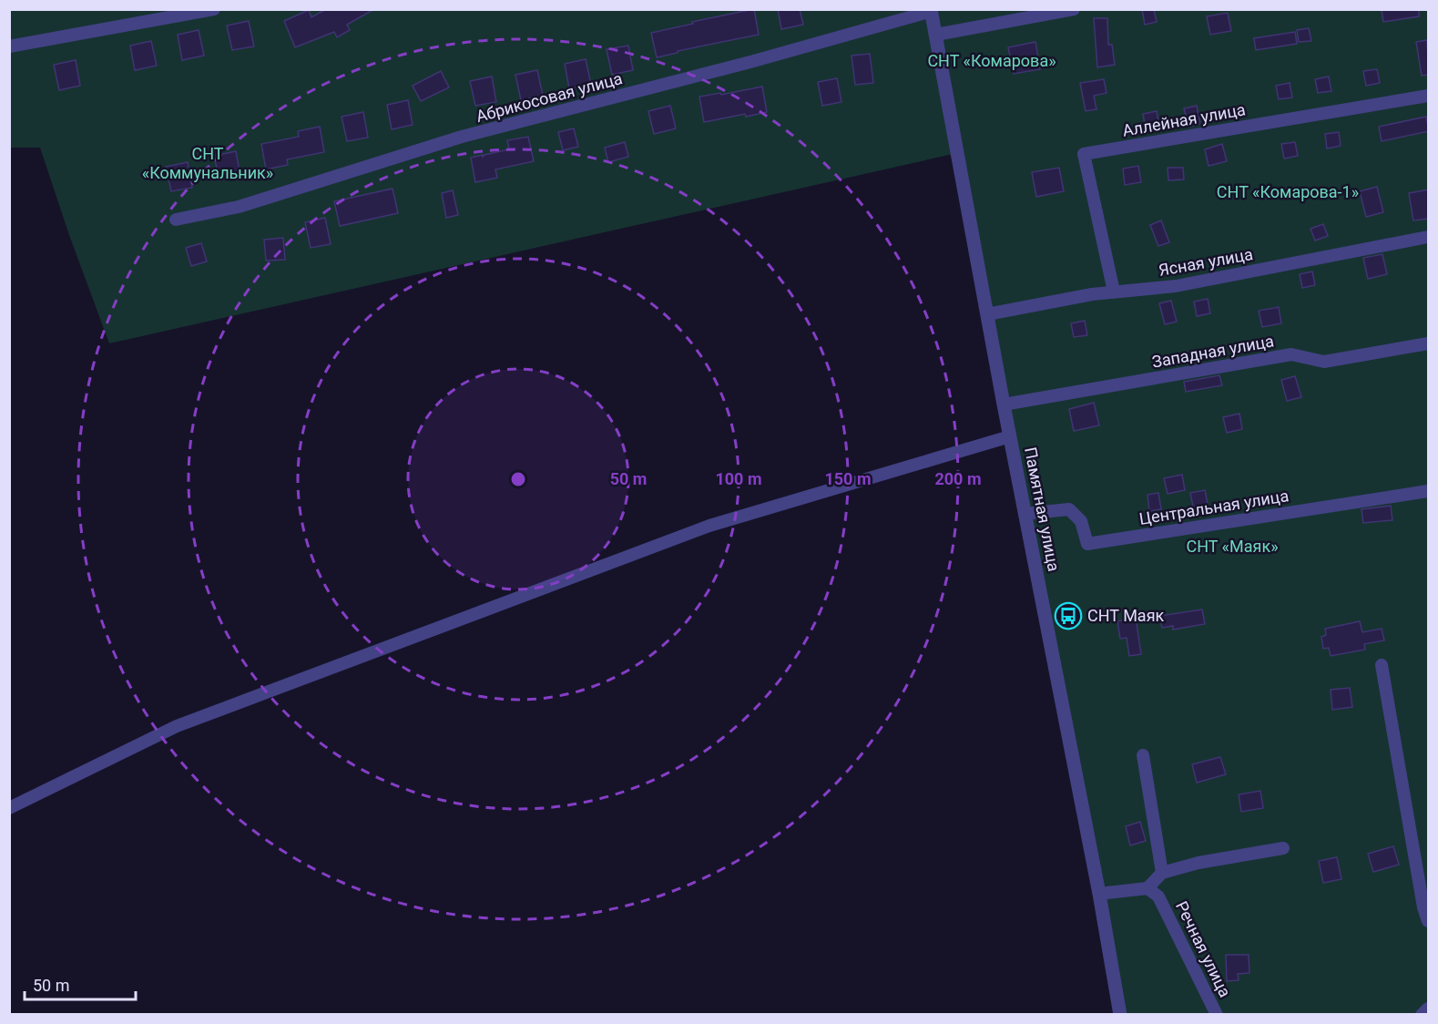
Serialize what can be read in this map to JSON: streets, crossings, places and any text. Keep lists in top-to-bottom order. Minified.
{"streets":{"street":["Абрикосовая улица","Аллейная улица","Ясная улица","Западная улица","Центральная улица","Памятная улица","Речная улица"]},"crossings":[["Абрикосовая улица","Памятная улица"],["Аллейная улица","Ясная улица"],["Ясная улица","Памятная улица"],["Западная улица","Памятная улица"],["Центральная улица","Памятная улица"]],"parks":["СНТ «Комарова»","СНТ «Коммунальник»","СНТ «Комарова-1»","СНТ «Маяк»"],"places":{"bus stop":["СНТ Маяк"]},"scale_bar":"50 m","rings":["50 m","100 m","150 m","200 m"]}
